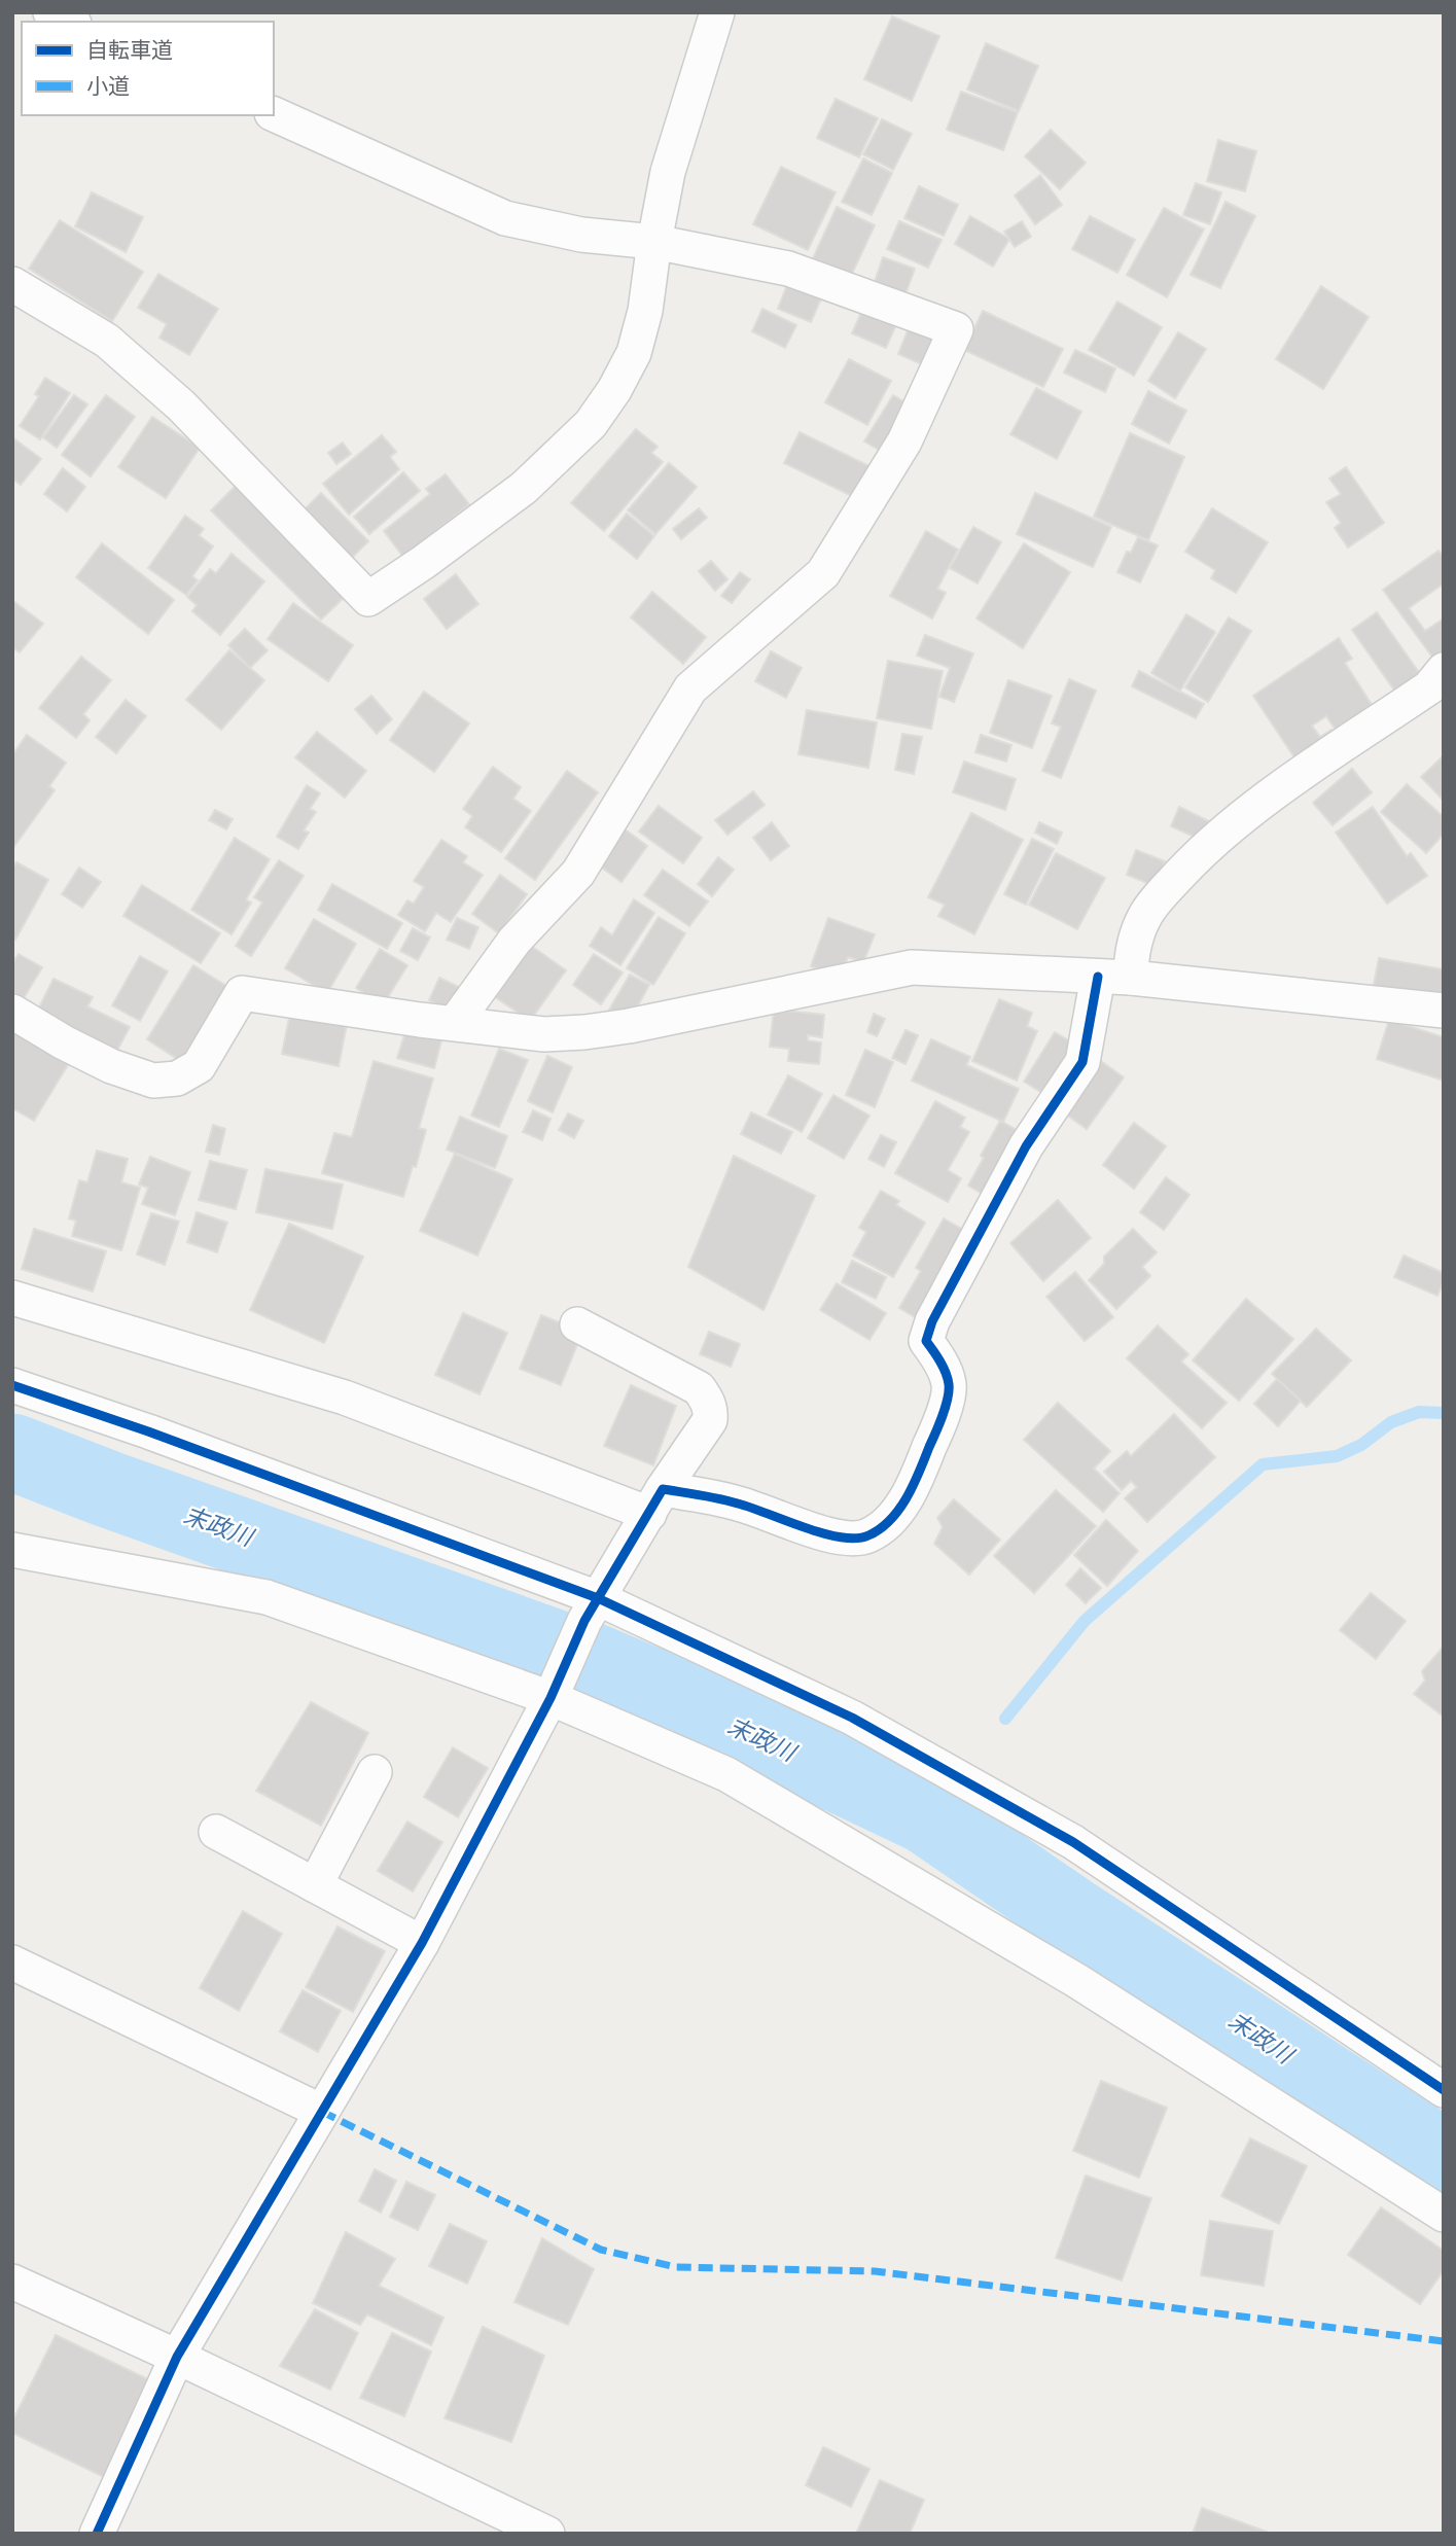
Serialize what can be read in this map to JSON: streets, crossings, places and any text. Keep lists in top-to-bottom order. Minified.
{"water":["末政川"],"legend":["自転車道","小道"]}
